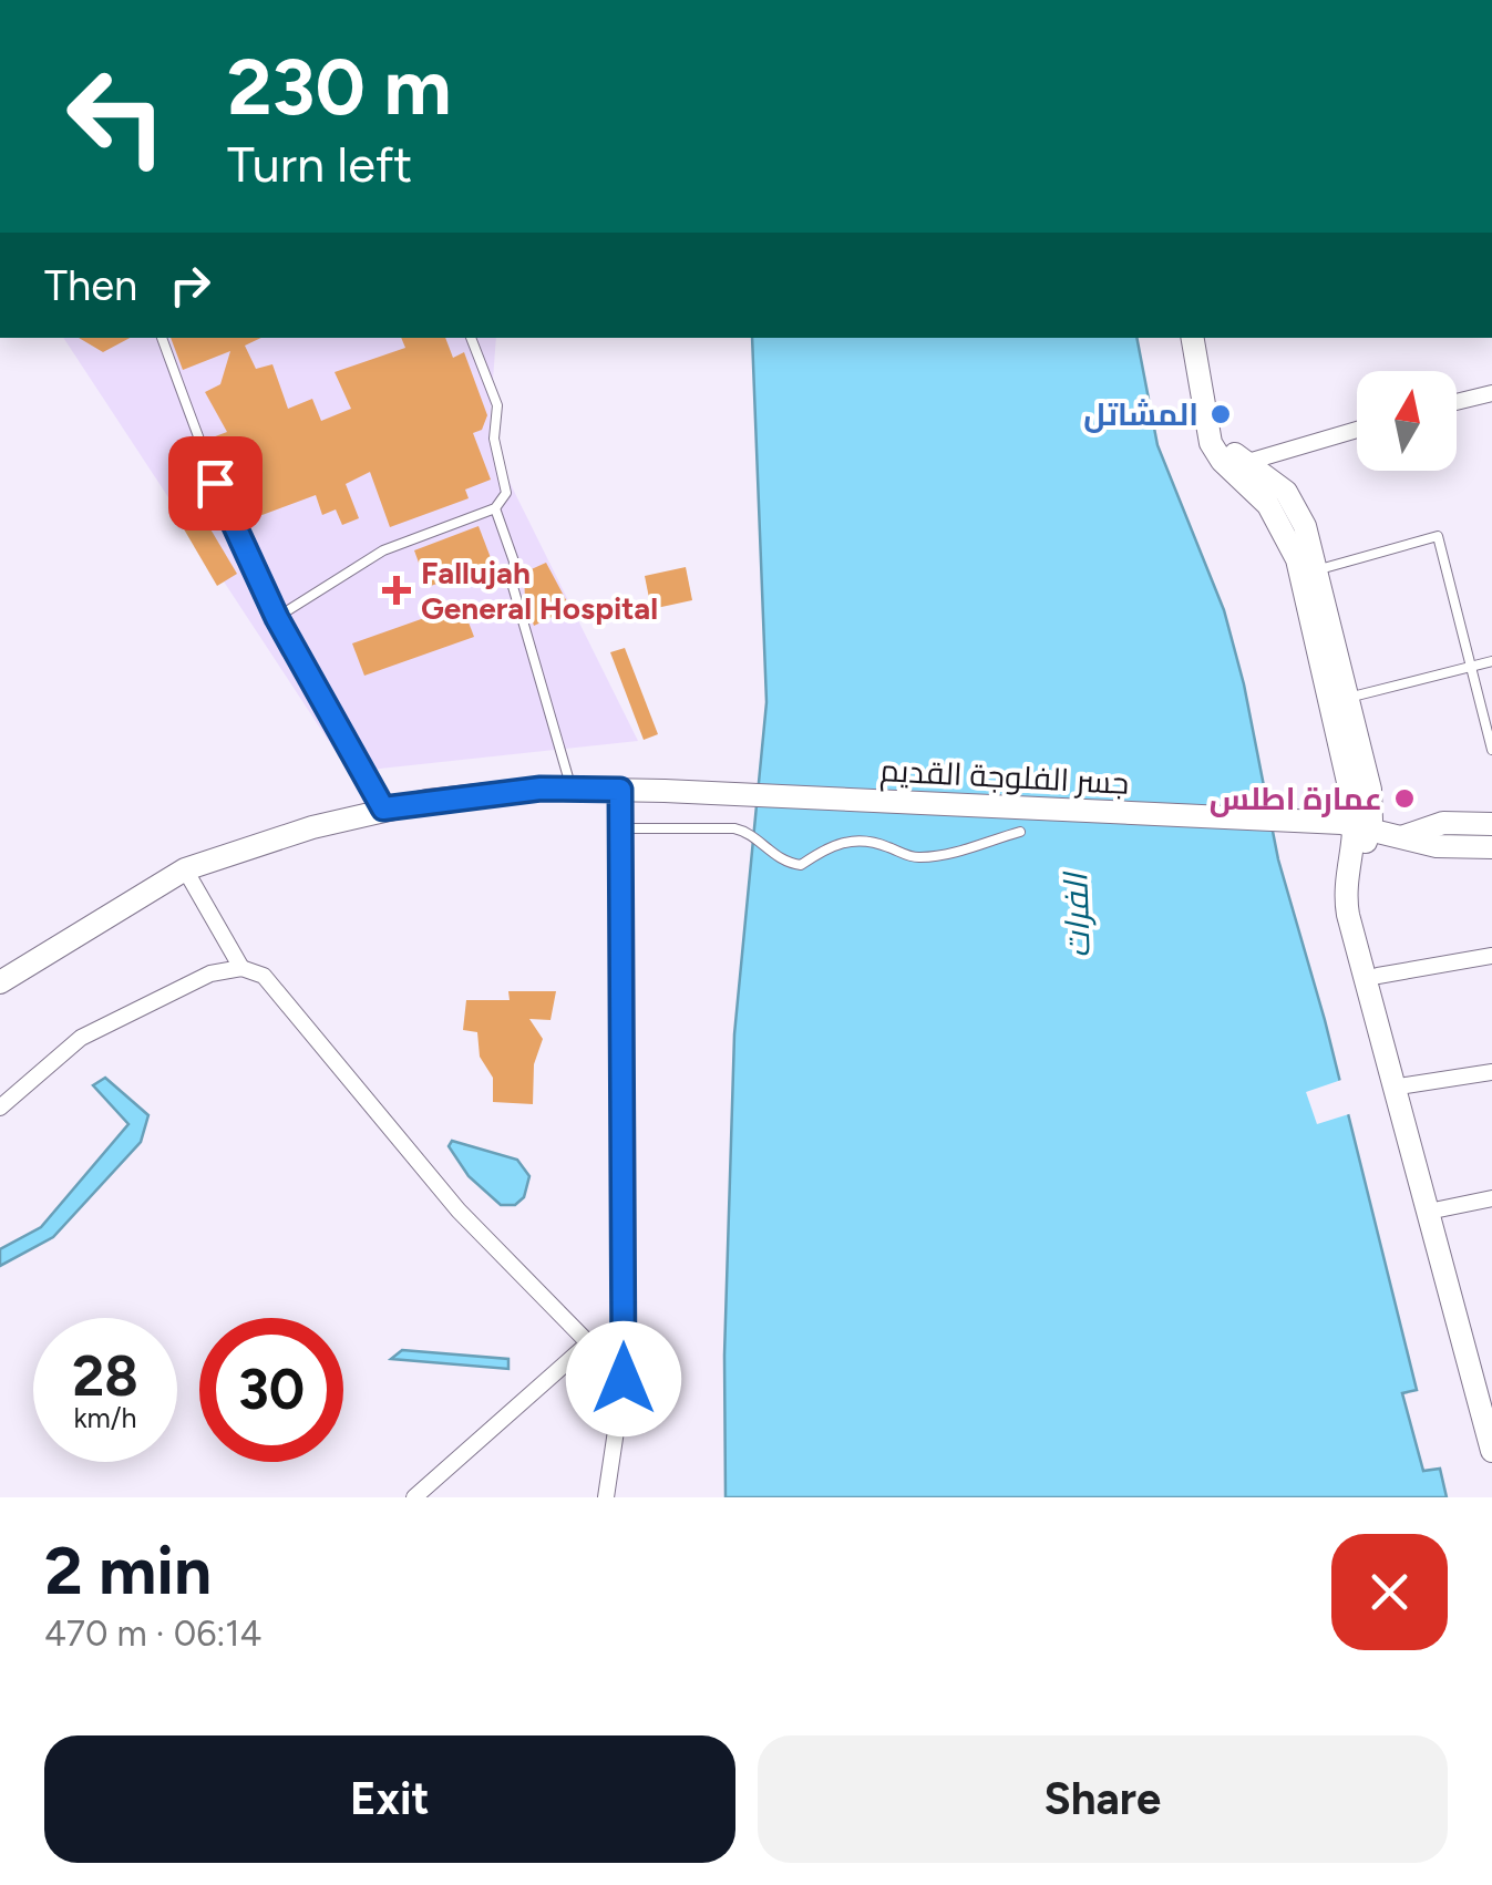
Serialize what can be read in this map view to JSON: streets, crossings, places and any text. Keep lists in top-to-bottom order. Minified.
{"streets":{"street":["جسر الفلوجة القديم"]},"water":["الفرات"],"places":{"other":["المشاتل","عمارة اطلس"],"health":["Fallujah General Hospital"]},"north":"top","page":{"turn":["230 m","Turn left"],"then":"Then","speed":"28 km/h","limit":"30","heading":["2 min","470 m · 06:14"],"buttons":["Exit","Share"]}}
